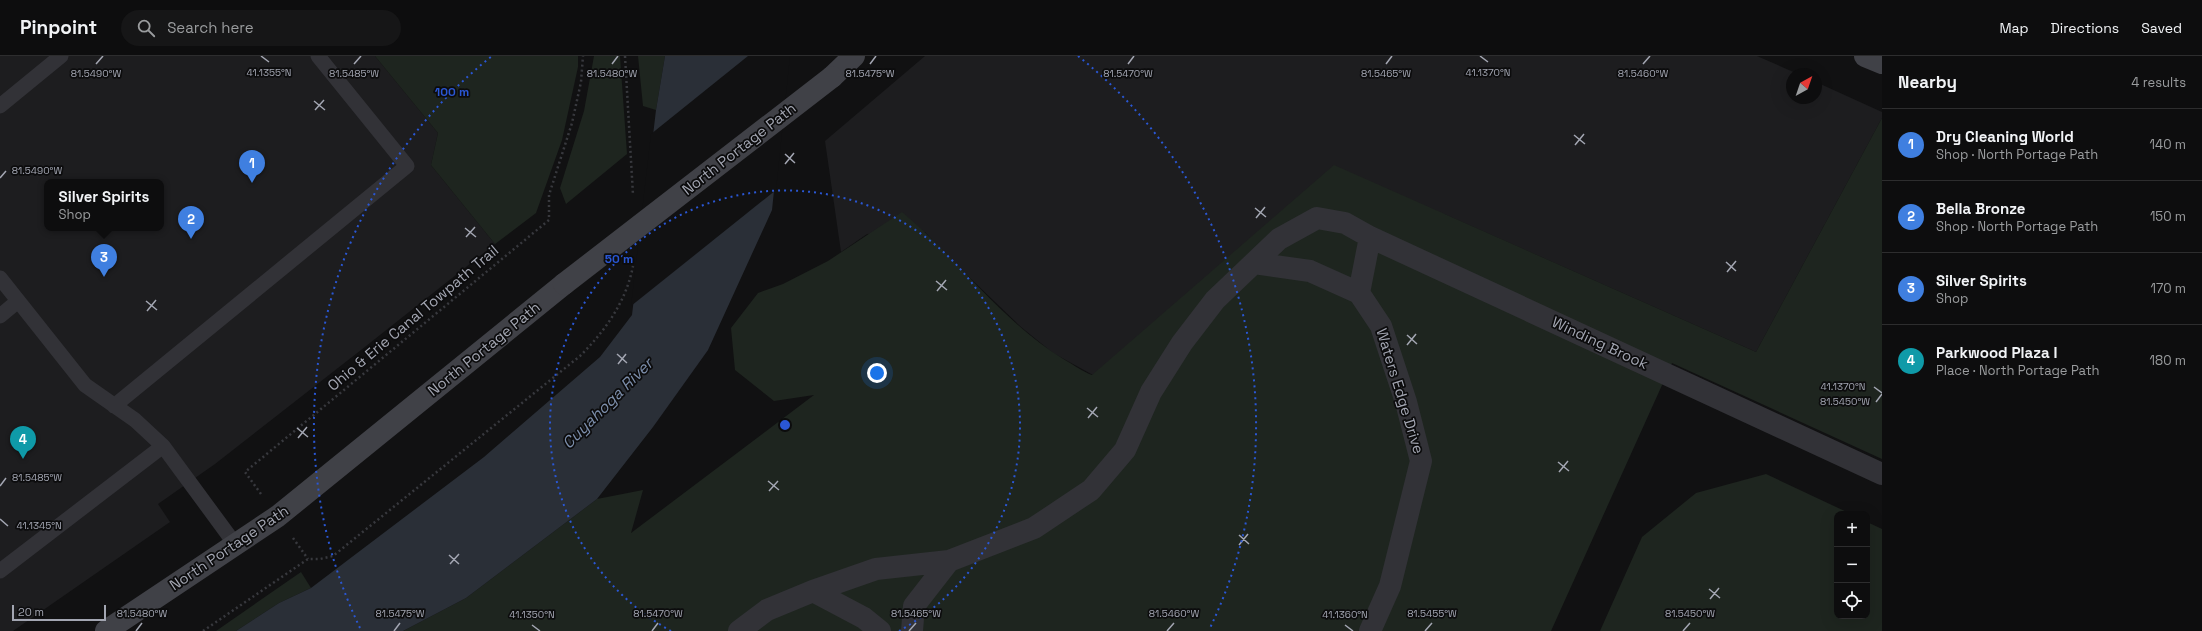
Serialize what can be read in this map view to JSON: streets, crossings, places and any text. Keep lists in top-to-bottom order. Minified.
{"streets":{"main road":["North Portage Path"],"street":["Winding Brook","Waters Edge Drive"],"path":["Ohio & Erie Canal Towpath Trail"]},"crossings":[["North Portage Path","Ohio & Erie Canal Towpath Trail"]],"water":["Cuyahoga River"],"scale_bar":"20 m","north":"top right","page":{"header":"Pinpoint","search":"Search here","nav":["Map","Directions","Saved"],"heading":["Nearby","4 results"],"list":[{"mark":"1","name":"Dry Cleaning World","note":"Shop · North Portage Path","value":"140 m"},{"mark":"2","name":"Bella Bronze","note":"Shop · North Portage Path","value":"150 m"},{"mark":"3","name":"Silver Spirits","note":"Shop","value":"170 m"},{"mark":"4","name":"Parkwood Plaza I","note":"Place · North Portage Path","value":"180 m"}],"pins":["1","2","3","4"],"popup":["Silver Spirits","Shop"],"map_buttons":["+","−"],"scale":"20 m"},"coordinates":["41.1355°N","41.1370°N","81.5490°W","81.5485°W","81.5480°W","81.5475°W","81.5470°W","81.5465°W","81.5460°W","81.5450°W","41.1345°N","81.5455°W","41.1350°N","41.1360°N"],"rings":["100 m","50 m"]}
